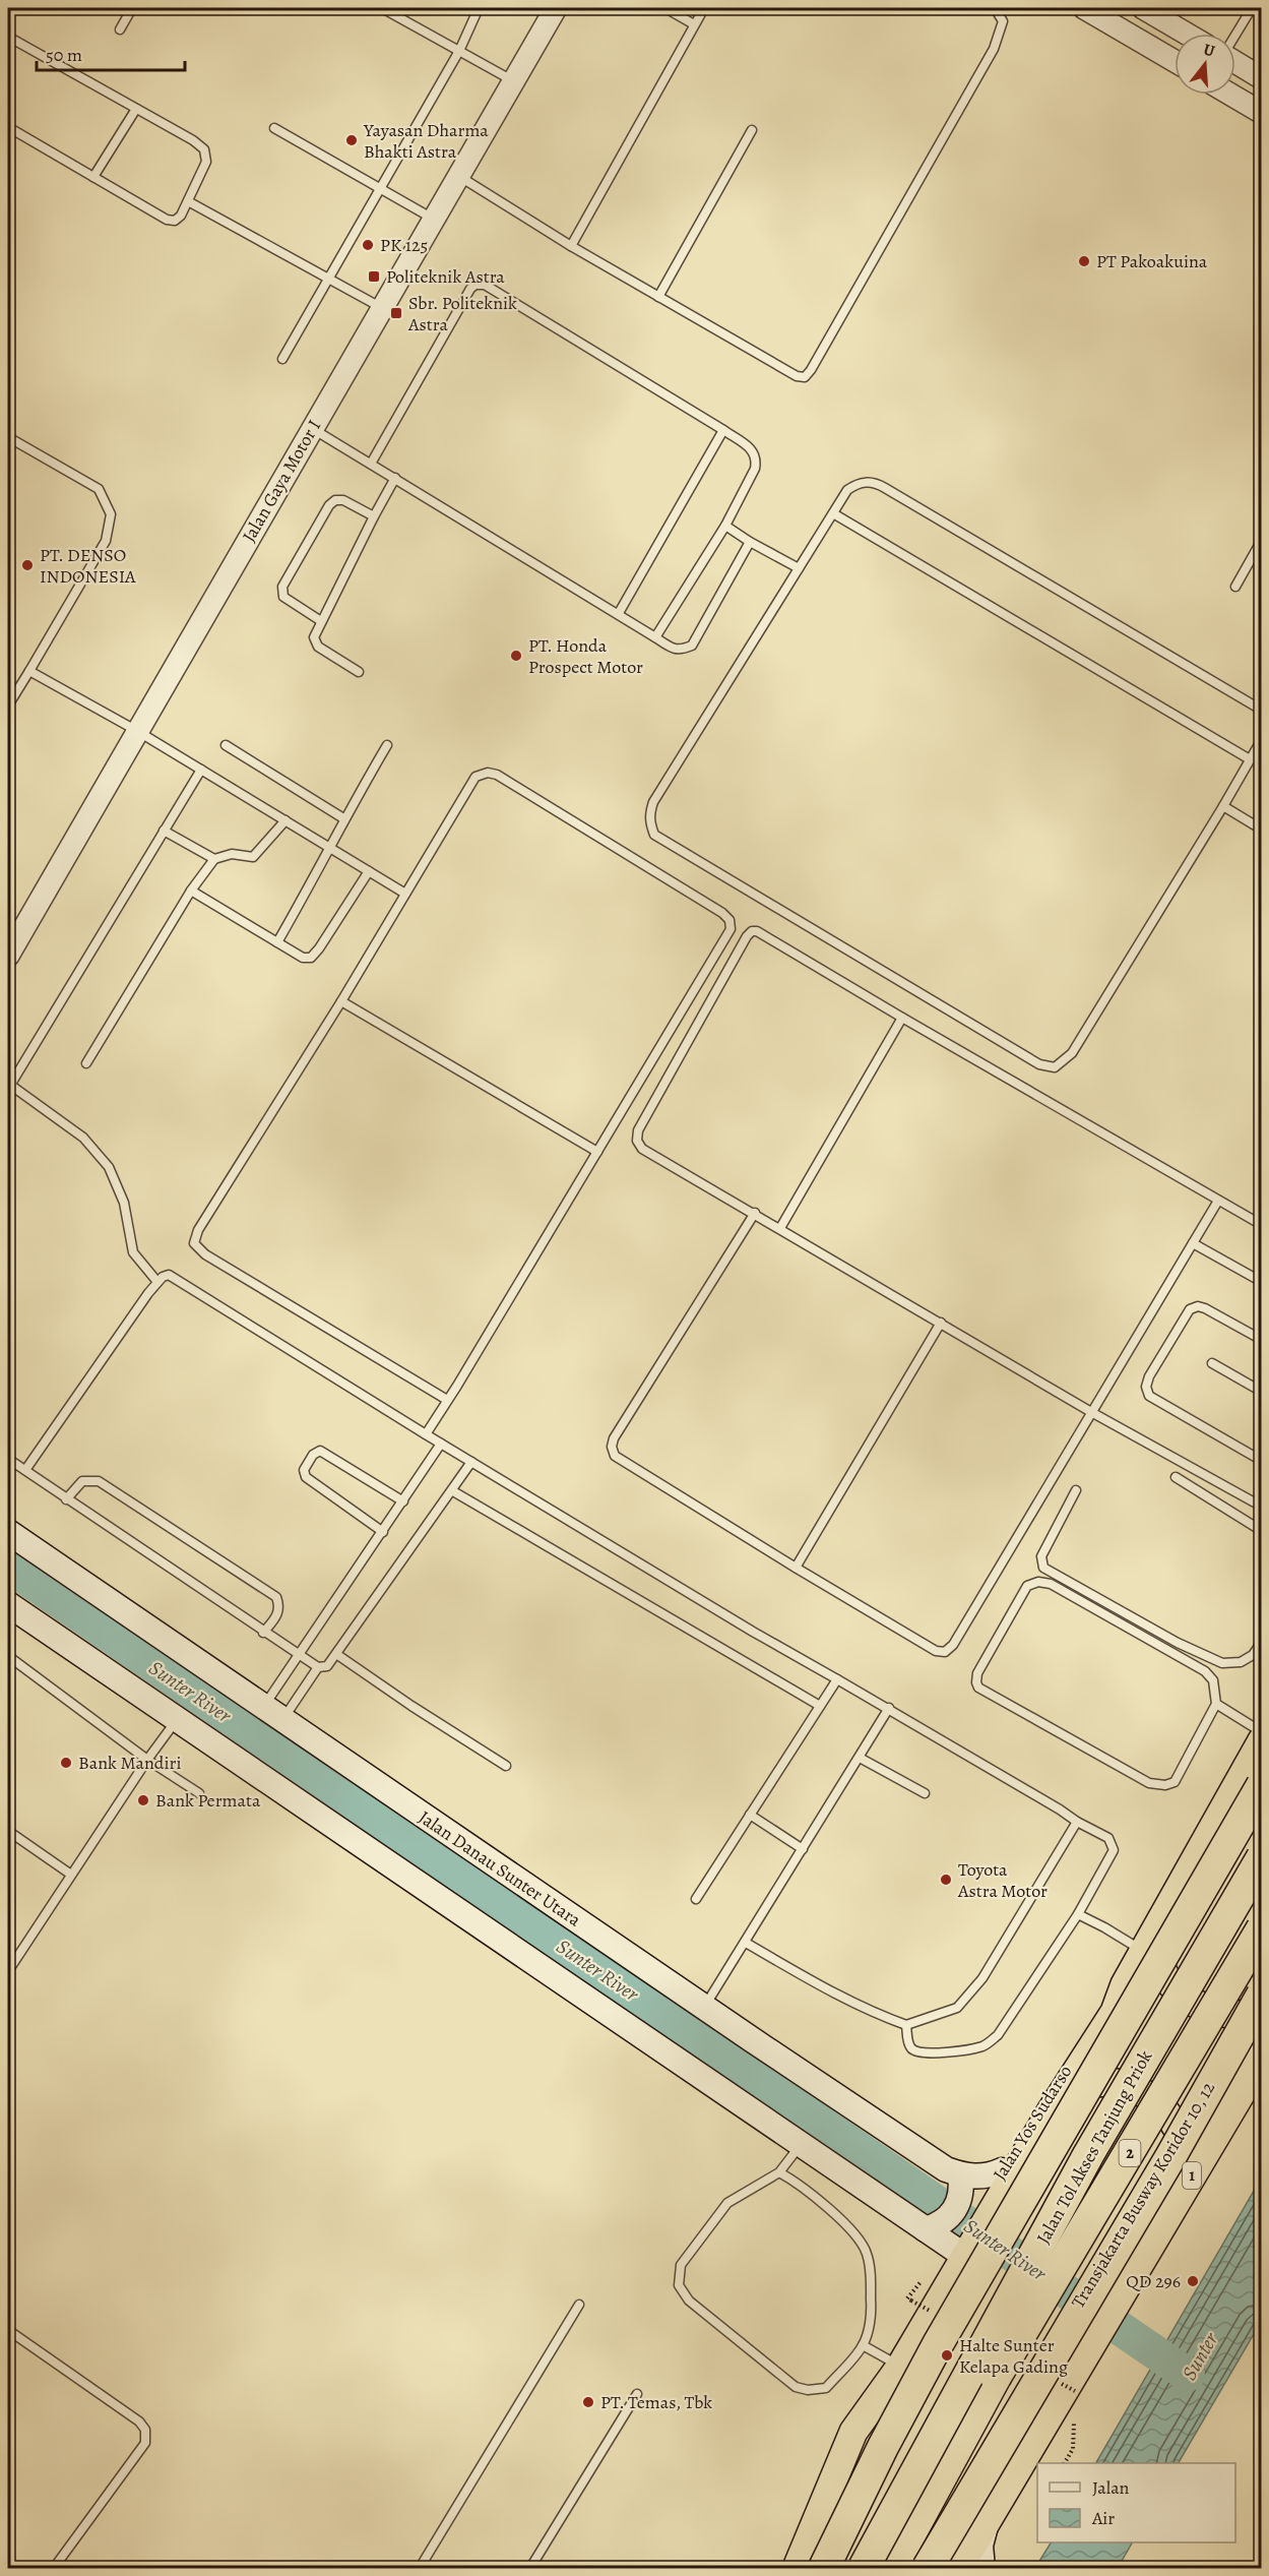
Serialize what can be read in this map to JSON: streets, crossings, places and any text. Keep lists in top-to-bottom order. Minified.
{"streets":{"highway":["Jalan Yos Sudarso","Jalan Tol Akses Tanjung Priok","2","1"],"main road":["Jalan Danau Sunter Utara"],"street":["Jalan Gaya Motor I"],"lane":["Transjakarta Busway Koridor 10, 12"]},"crossings":[["Jalan Danau Sunter Utara","Jalan Yos Sudarso"]],"water":["Sunter River","Sunter"],"places":{"other":["Yayasan Dharma Bhakti Astra","PK 125","PT Pakoakuina","PT. DENSO INDONESIA","PT. Honda Prospect Motor","Bank Mandiri","Bank Permata","Toyota Astra Motor","QD 296","Halte Sunter Kelapa Gading","PT. Temas, Tbk"],"transit":["Politeknik Astra","Sbr. Politeknik Astra"]},"legend":["Jalan","Air"],"scale_bar":"50 m","north":"top"}
